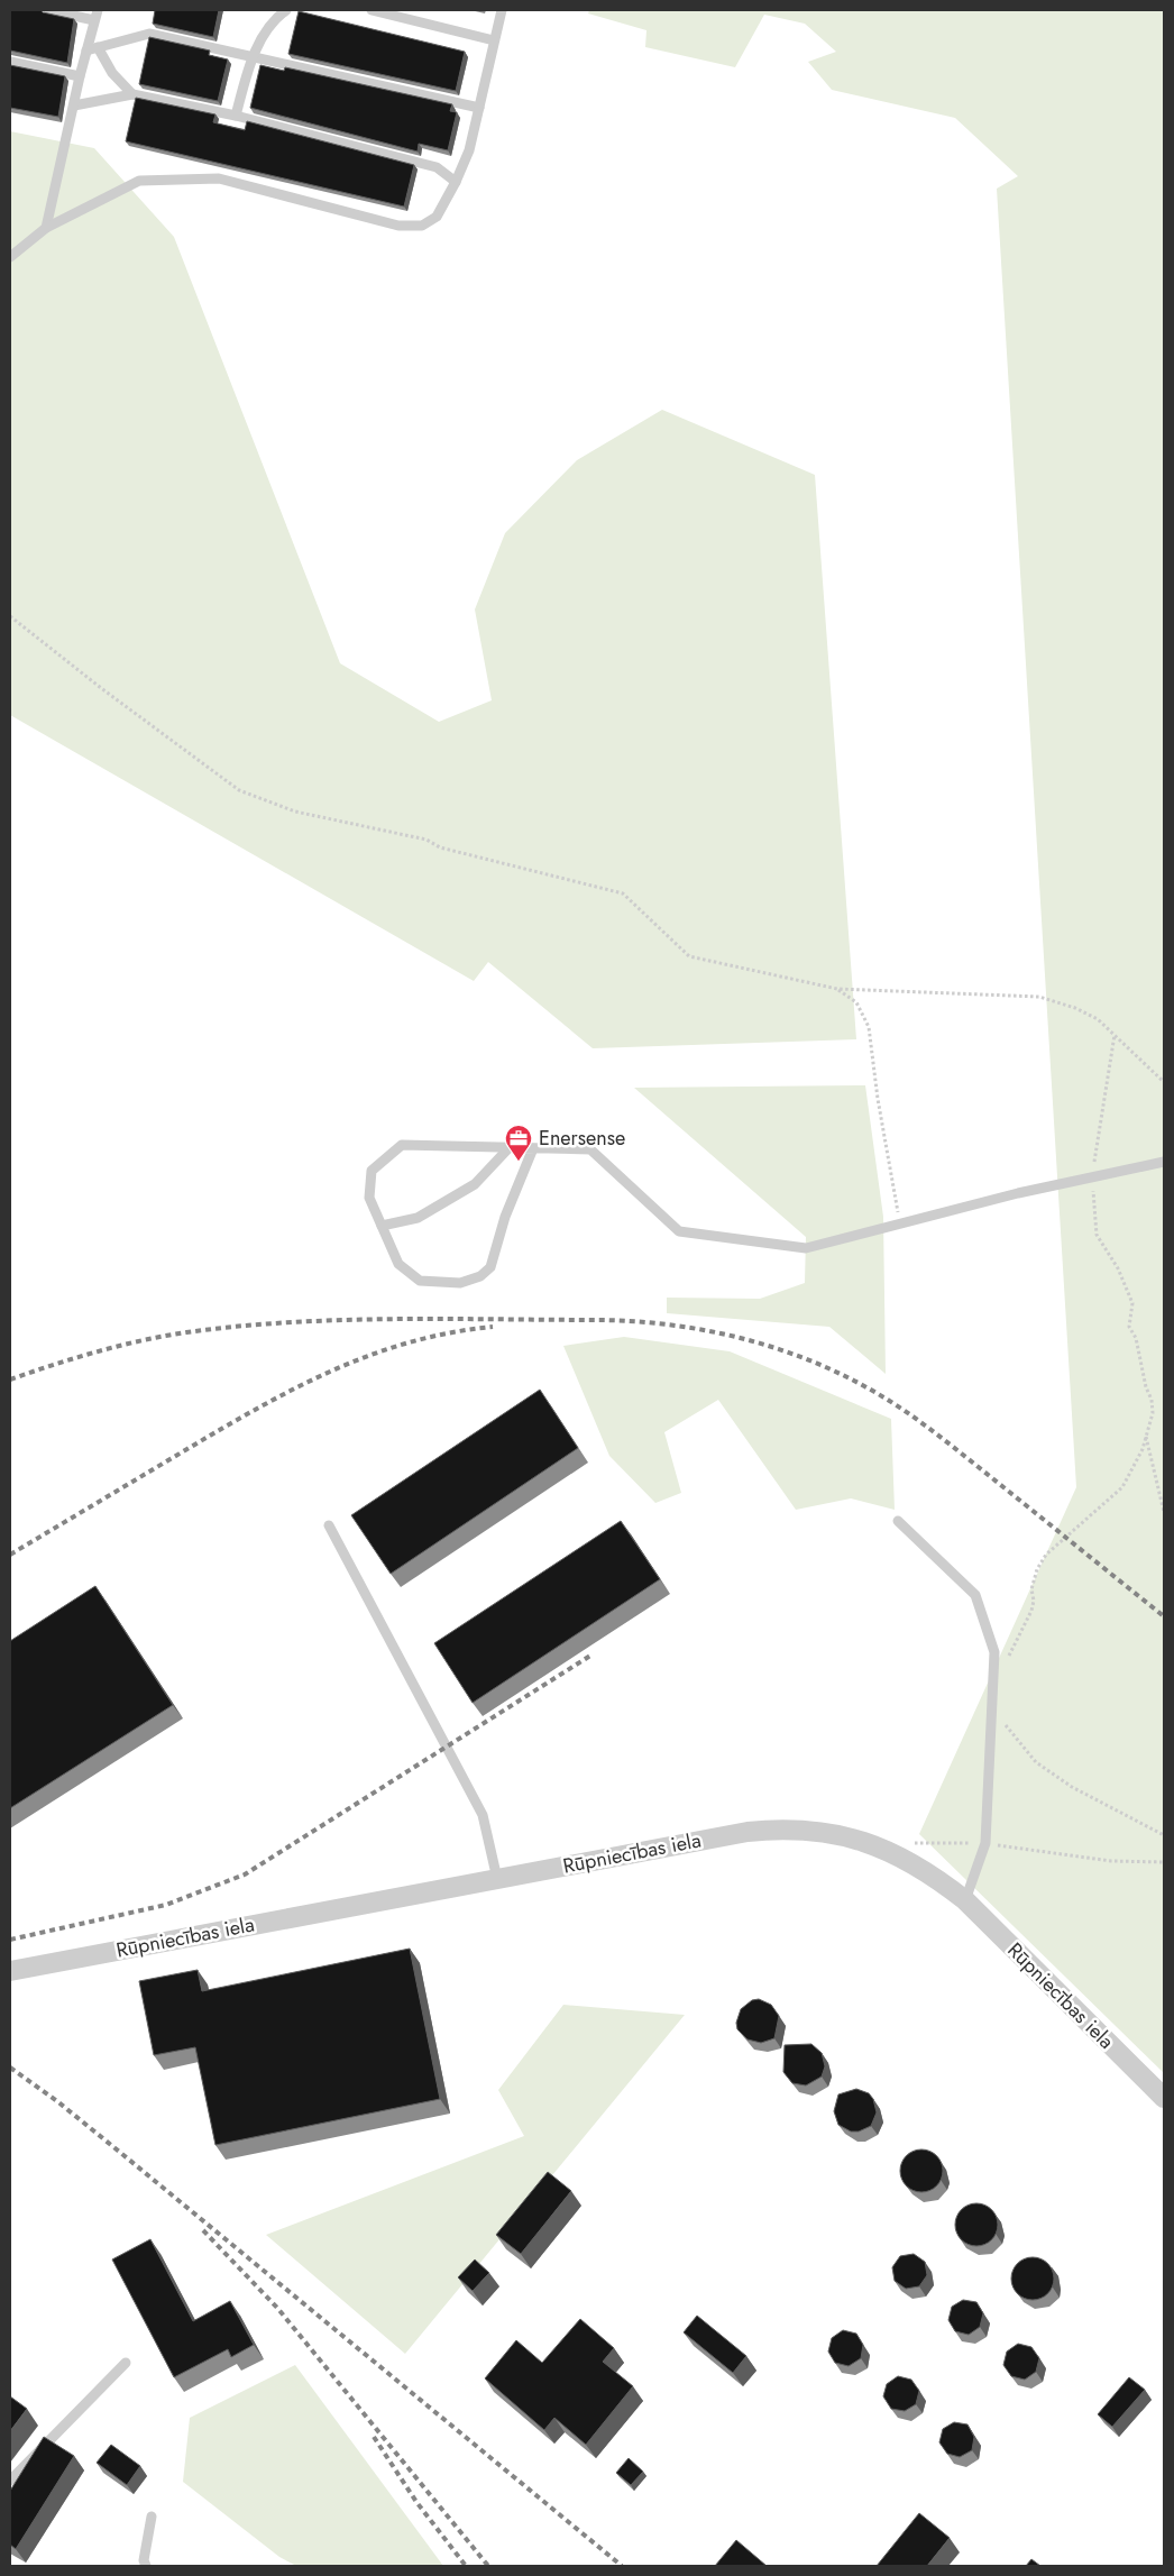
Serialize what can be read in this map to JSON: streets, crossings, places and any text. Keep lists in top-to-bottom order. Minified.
{"streets":{"street":["Rūpniecības iela"]},"places":{"office":["Enersense"]}}
